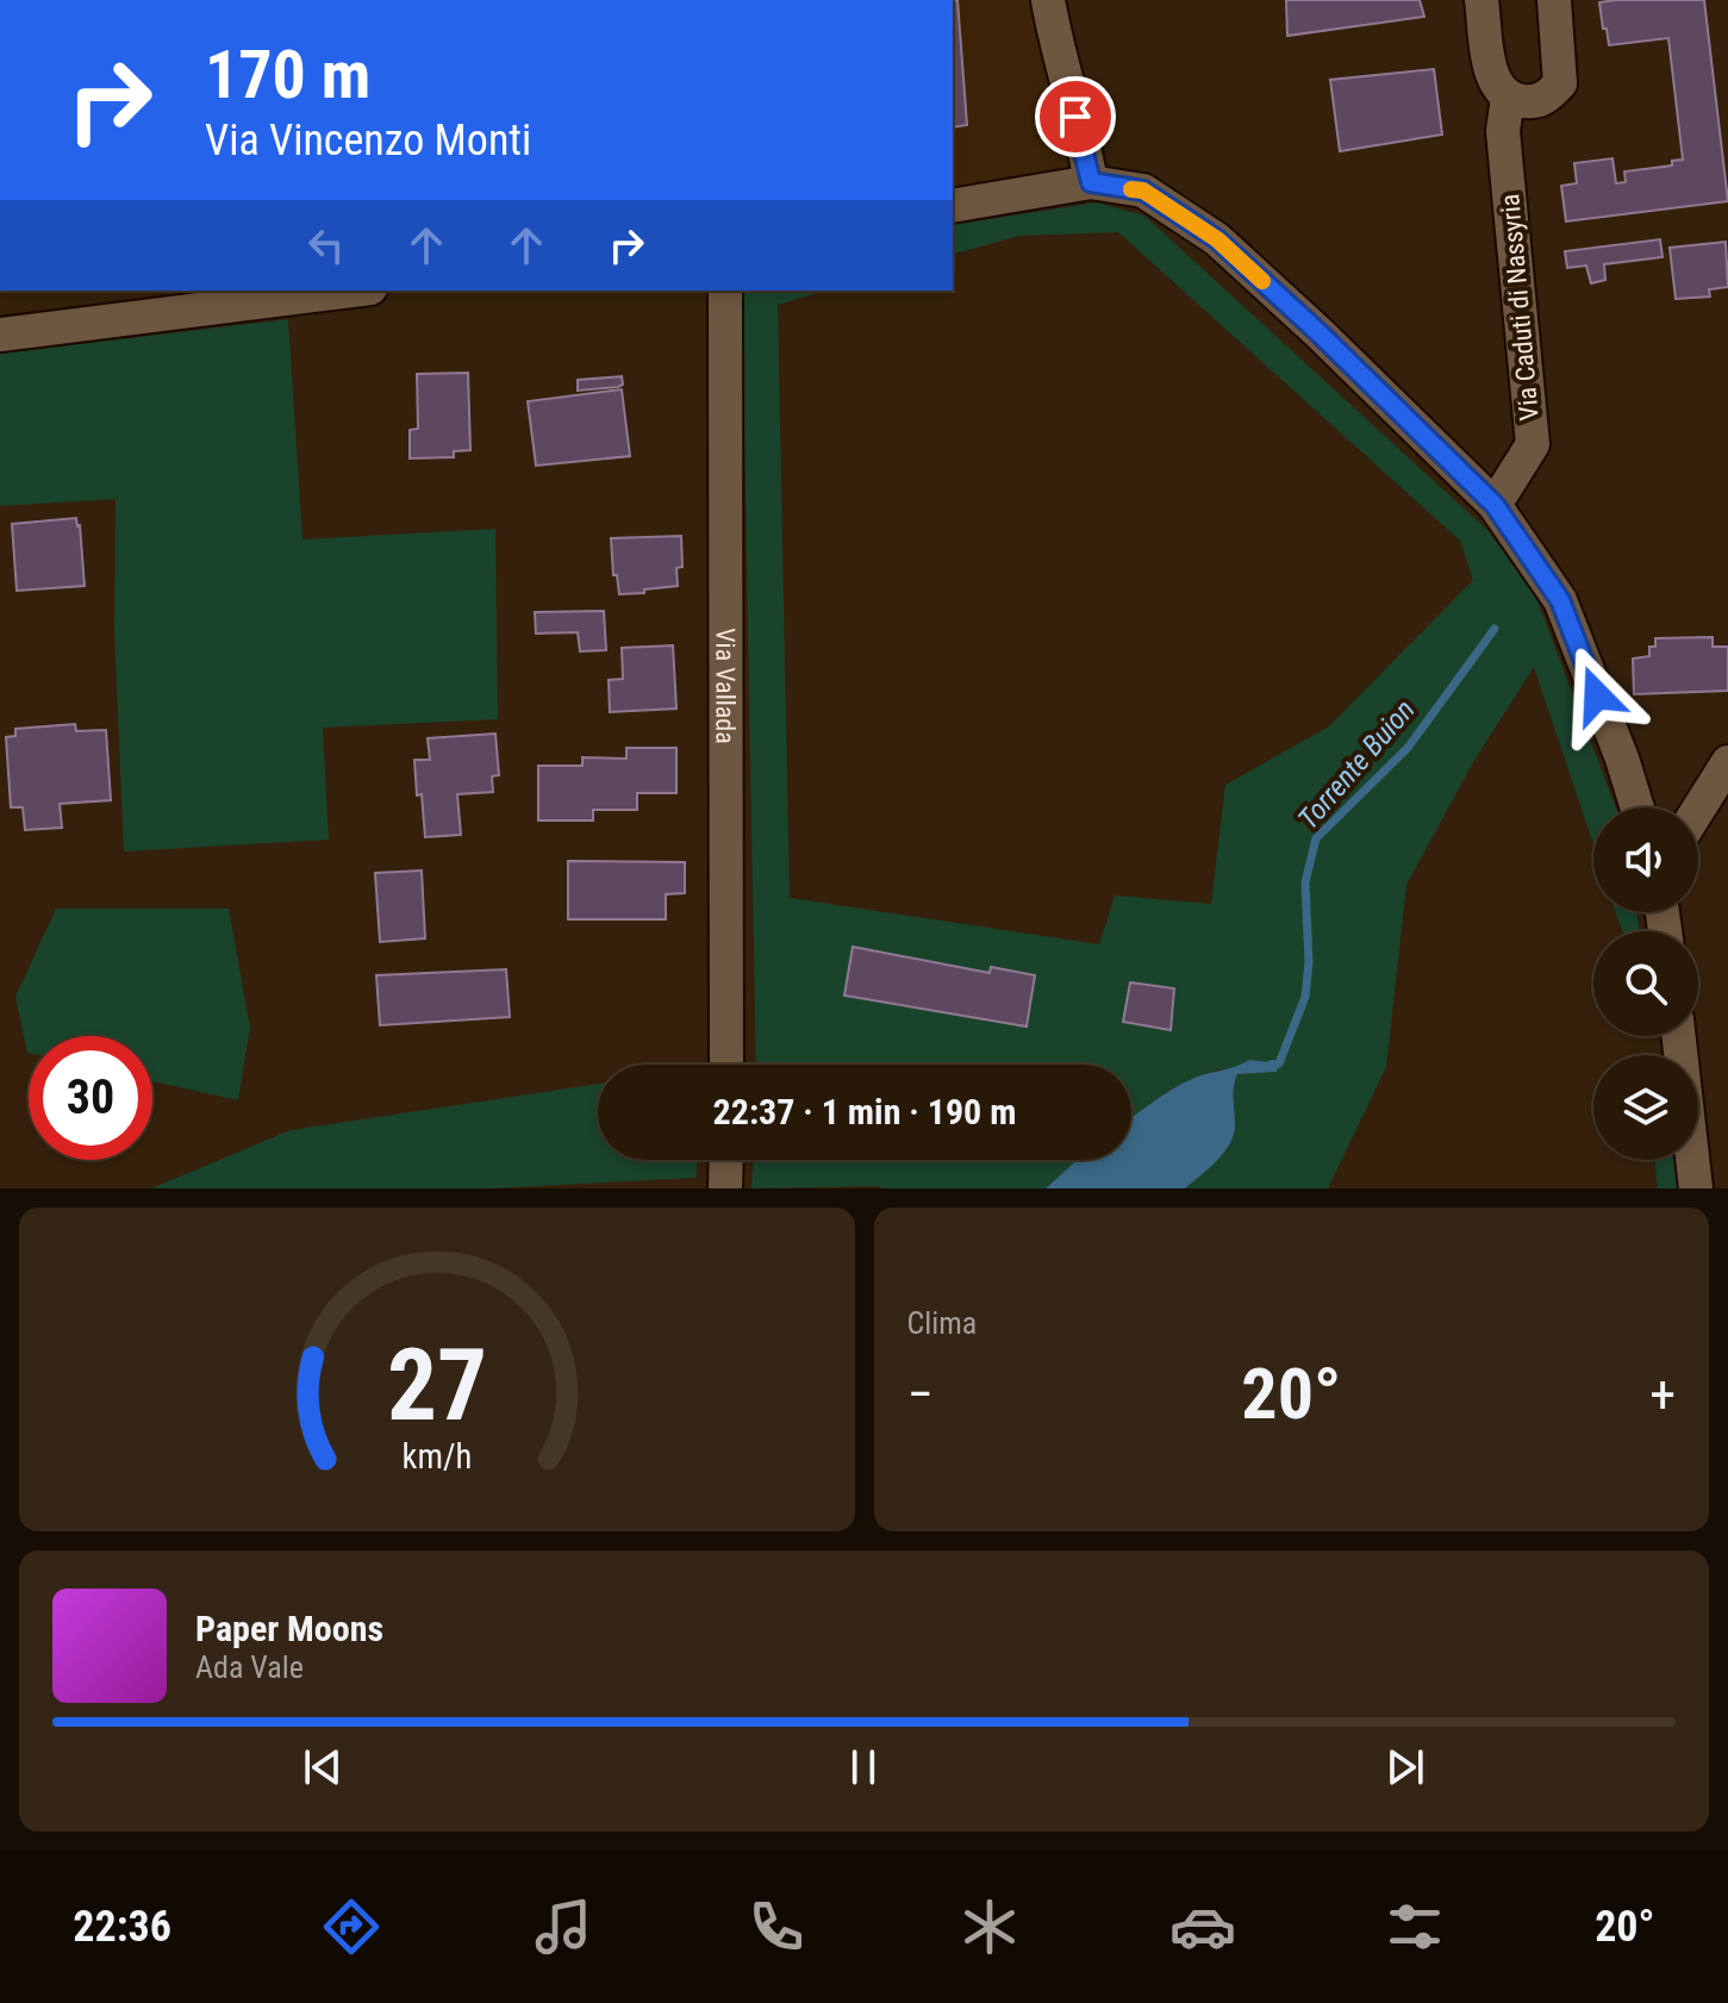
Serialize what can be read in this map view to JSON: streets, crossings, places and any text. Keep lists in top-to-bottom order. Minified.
{"streets":{"street":["Via Caduti di Nassyria","Via Vallada"]},"water":["Torrente Buion"],"page":{"turn":["170 m","Via Vincenzo Monti"],"limit":"30","trip":"22:37 · 1 min · 190 m","tile":"Clima","heat":["−","20°","+"],"song":["Paper Moons","Ada Vale"],"tabs":["22:36","20°"],"gauge":["27","km/h"]}}
